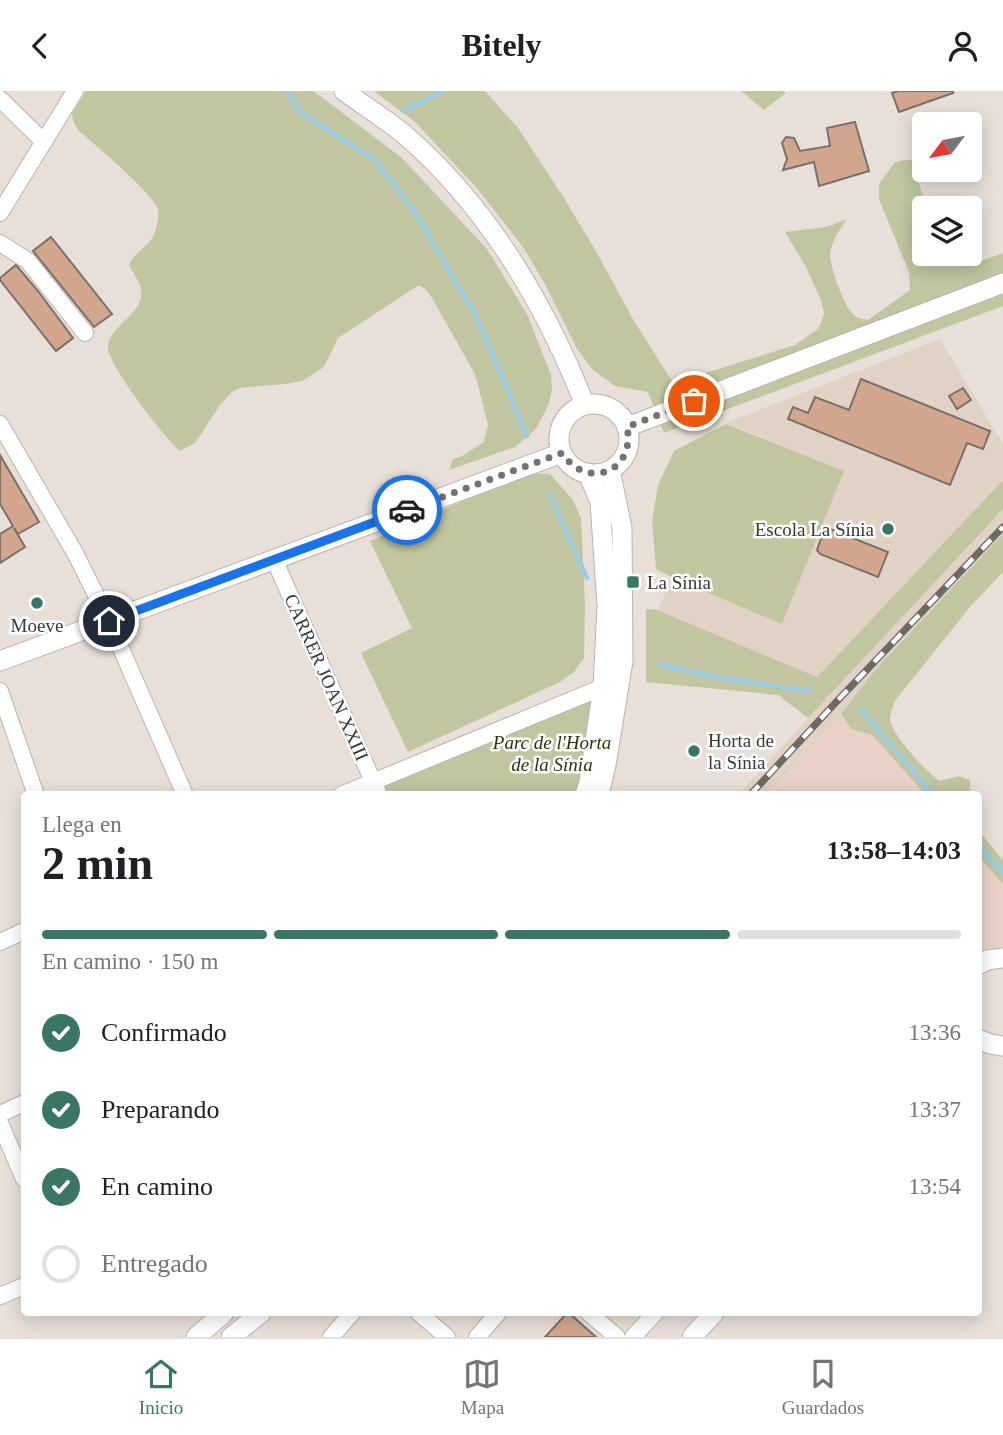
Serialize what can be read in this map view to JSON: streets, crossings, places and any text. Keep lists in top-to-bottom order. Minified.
{"streets":{"street":["CARRER JOAN XXIII"]},"parks":["Parc de l'Horta de la Sínia"],"places":{"other":["Escola La Sínia","Moeve","Horta de la Sínia"],"transit":["La Sínia"]},"north":"bottom left","page":{"header":"Bitely","heading":["2 min","Llega en","13:58–14:03"],"bar":"En camino · 150 m","list":[["Confirmado","13:36"],["Preparando","13:37"],["En camino","13:54"],"Entregado"],"tabs":["Inicio","Mapa","Guardados"]}}
